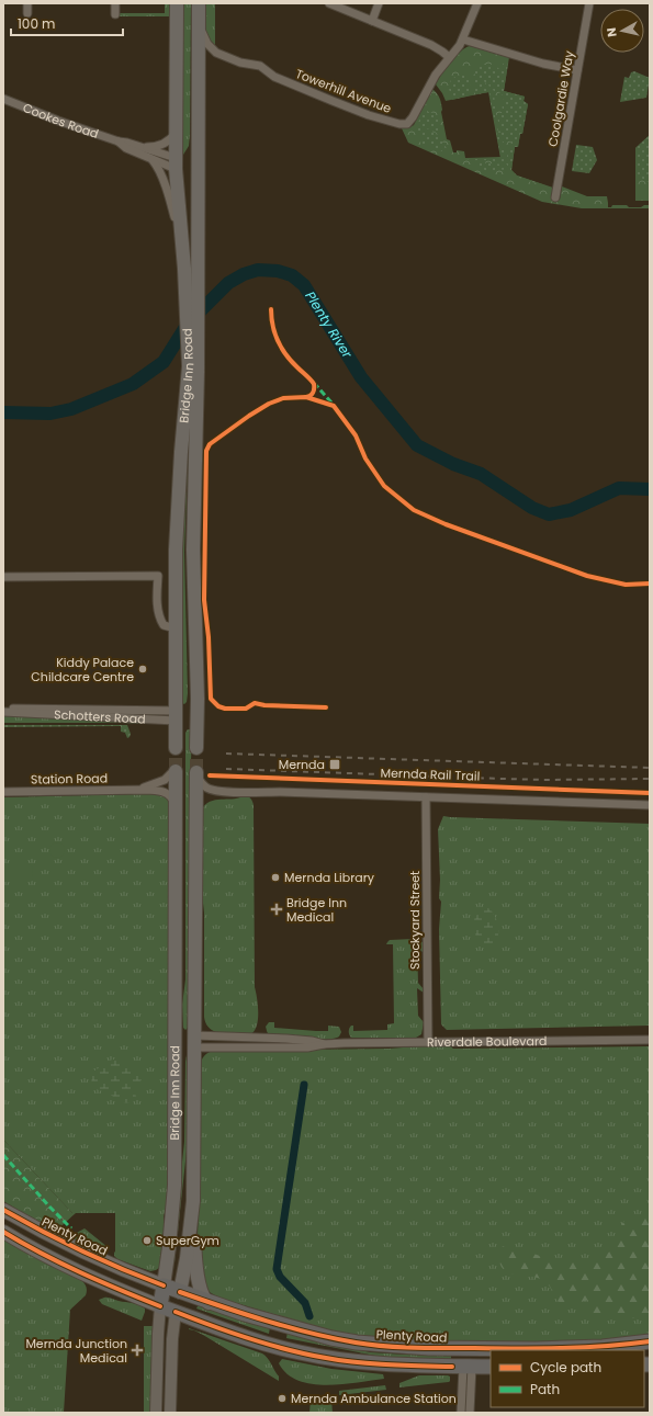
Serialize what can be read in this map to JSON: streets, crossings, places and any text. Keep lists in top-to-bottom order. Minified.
{"streets":{"highway":["Bridge Inn Road","Plenty Road"],"main road":["Cookes Road","Schotters Road","Riverdale Boulevard"],"street":["Towerhill Avenue","Coolgardie Way","Station Road","Stockyard Street"],"cycle path":["Mernda Rail Trail"]},"crossings":[["Cookes Road","Bridge Inn Road"],["Bridge Inn Road","Schotters Road"],["Bridge Inn Road","Station Road"],["Bridge Inn Road","Riverdale Boulevard"],["Bridge Inn Road","Plenty Road"],["Stockyard Street","Riverdale Boulevard"]],"water":["Plenty River"],"places":{"other":["Kiddy Palace Childcare Centre","Mernda Library","SuperGym","Mernda Ambulance Station"],"transit":["Mernda"],"health":["Bridge Inn Medical","Mernda Junction Medical"]},"legend":["Cycle path","Path"],"scale_bar":"100 m","north":"left"}
